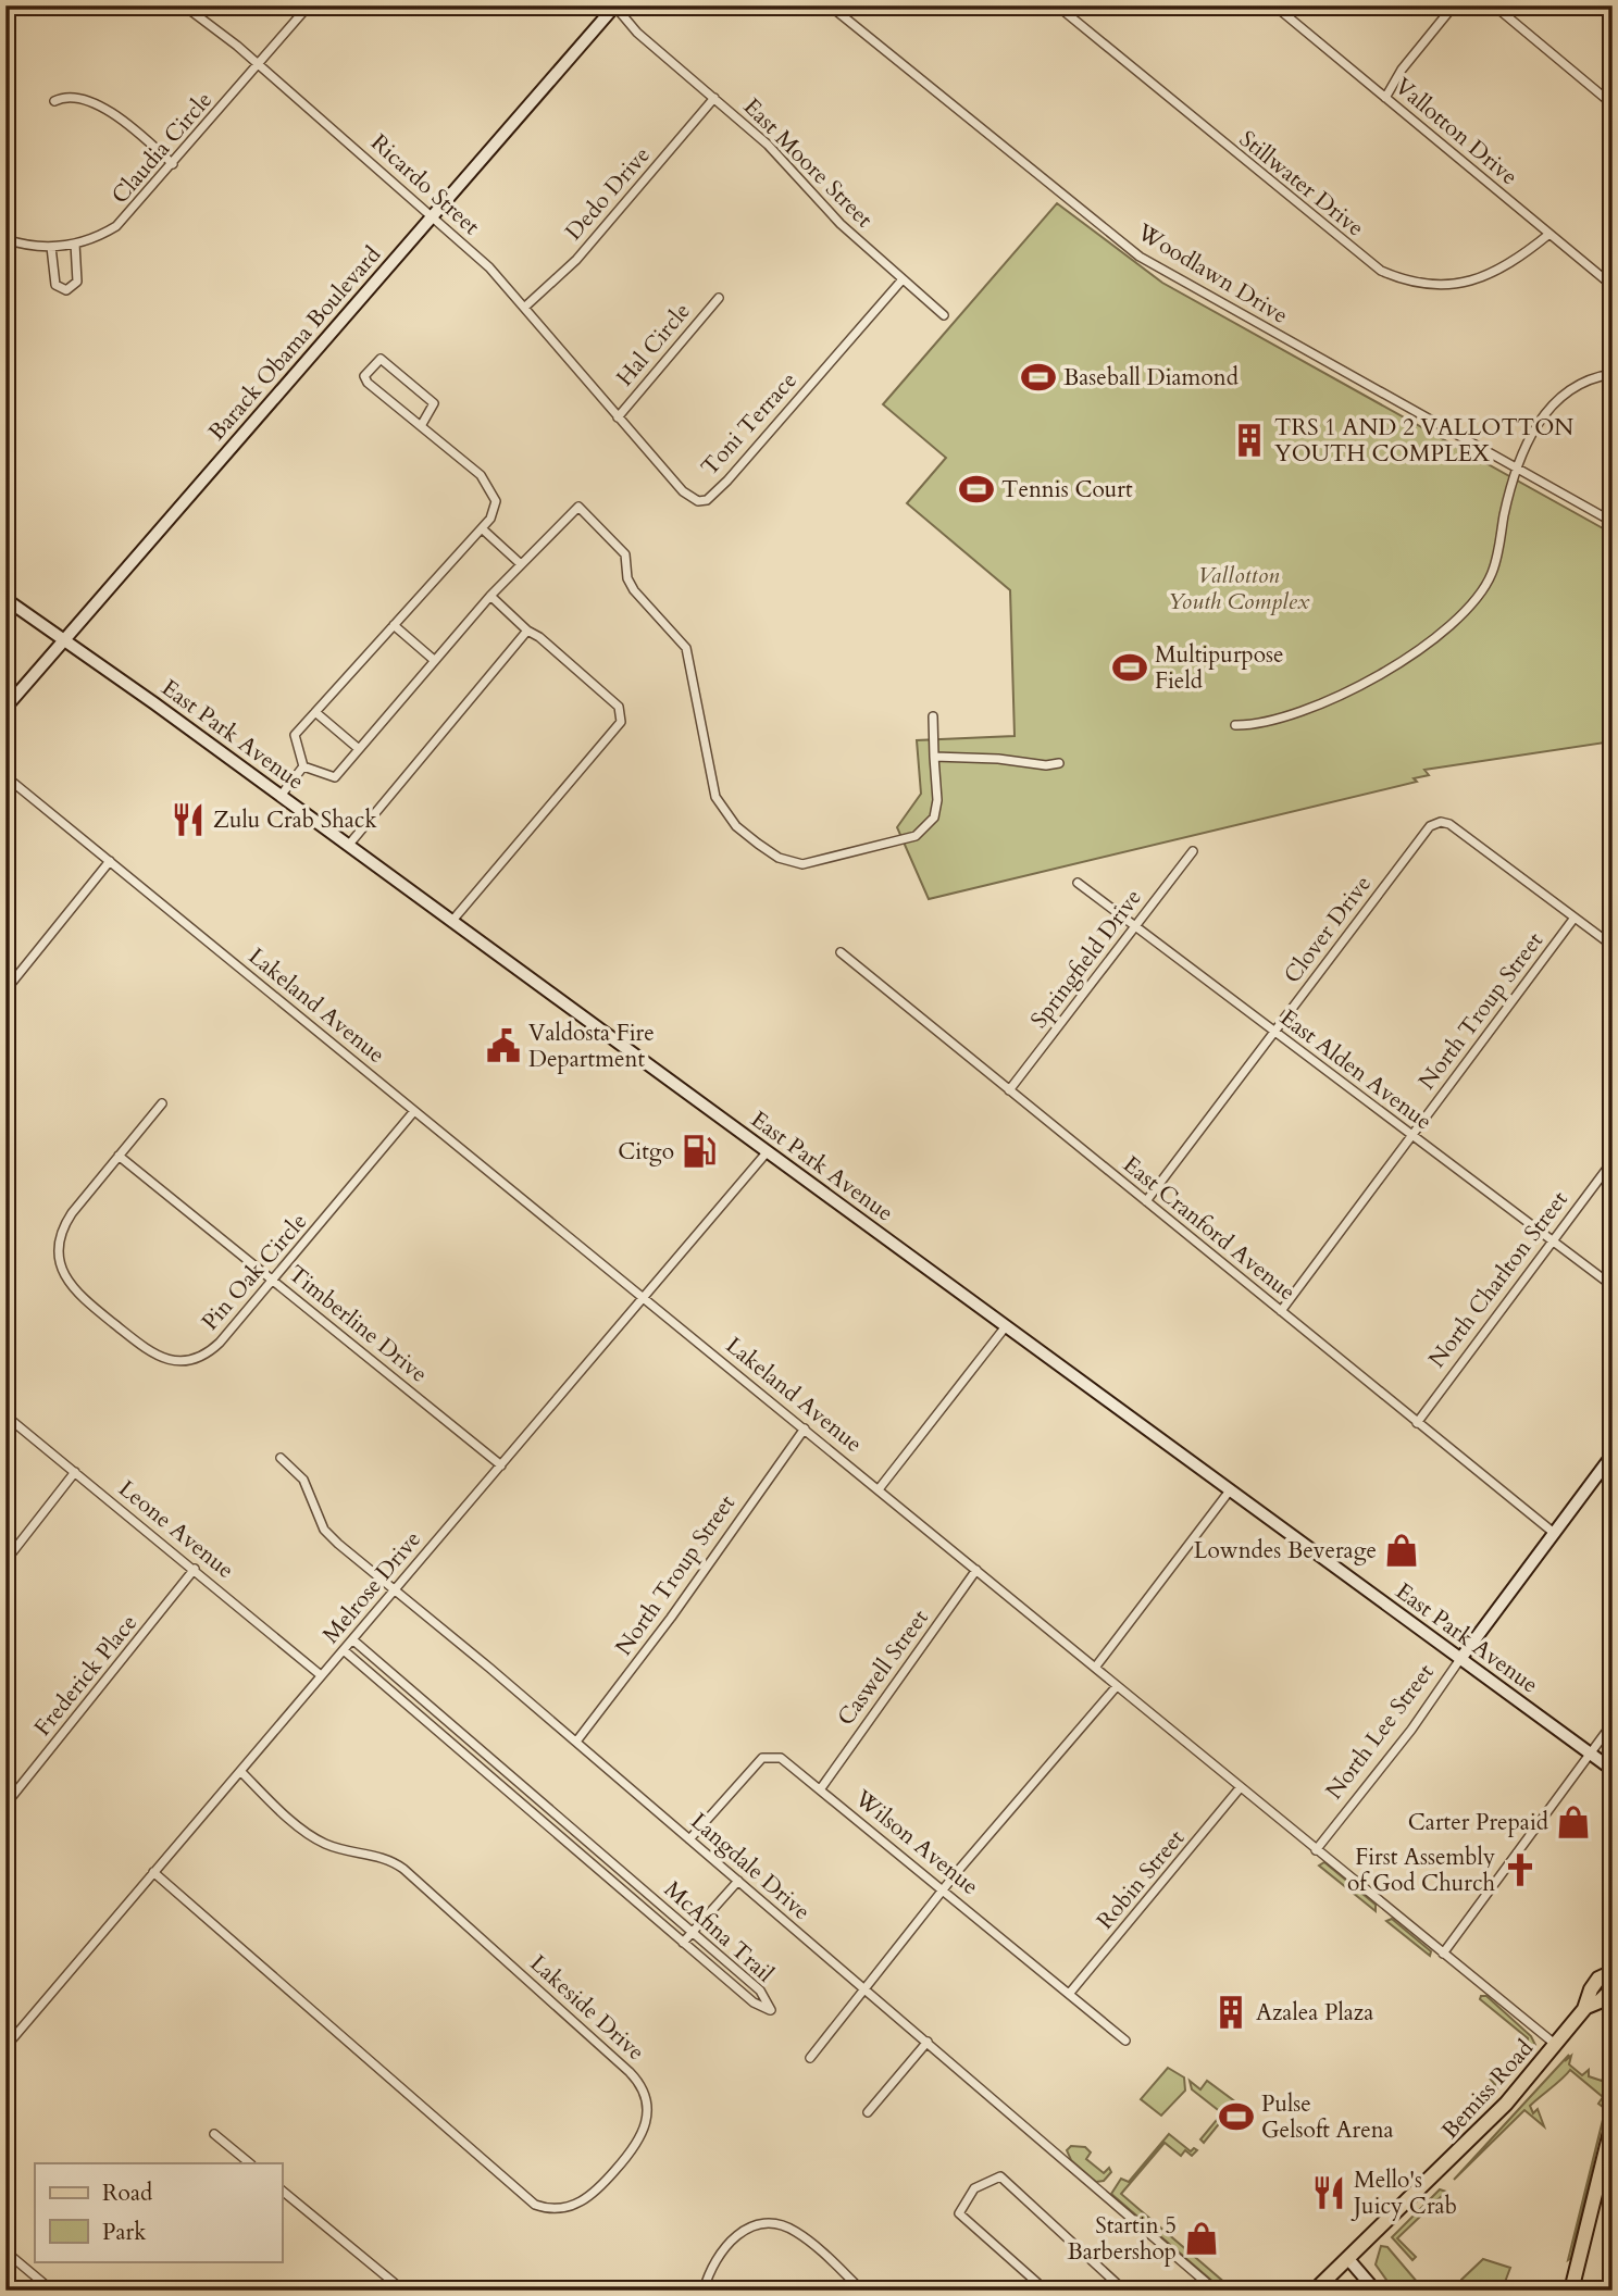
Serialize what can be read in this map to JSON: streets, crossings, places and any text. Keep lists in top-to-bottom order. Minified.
{"streets":{"main road":["Barack Obama Boulevard","East Park Avenue","North Lee Street","Bemiss Road"],"street":["Vallotton Drive","Claudia Circle","East Moore Street","Stillwater Drive","Ricardo Street","Dedo Drive","Woodlawn Drive","Hal Circle","Toni Terrace","Clover Drive","Springfield Drive","Lakeland Avenue","North Troup Street","East Alden Avenue","East Cranford Avenue","Pin Oak Circle","North Charlton Street","Timberline Drive","Leone Avenue","Melrose Drive","Caswell Street","Frederick Place","Wilson Avenue","Langdale Drive","Robin Street","McAfina Trail","Lakeside Drive"]},"crossings":[["Vallotton Drive","Stillwater Drive"],["Claudia Circle","Ricardo Street"],["East Moore Street","Dedo Drive"],["East Moore Street","Barack Obama Boulevard"],["East Moore Street","Toni Terrace"],["Ricardo Street","Dedo Drive"],["Ricardo Street","Barack Obama Boulevard"],["Ricardo Street","Hal Circle"],["Ricardo Street","Toni Terrace"],["Barack Obama Boulevard","East Park Avenue"],["Hal Circle","Toni Terrace"],["East Park Avenue","Melrose Drive"],["East Park Avenue","North Lee Street"],["Clover Drive","North Troup Street"],["Clover Drive","East Alden Avenue"],["Clover Drive","East Cranford Avenue"],["Springfield Drive","East Alden Avenue"],["Springfield Drive","East Cranford Avenue"],["Lakeland Avenue","North Troup Street"],["Lakeland Avenue","Pin Oak Circle"],["Lakeland Avenue","Melrose Drive"],["Lakeland Avenue","Caswell Street"],["Lakeland Avenue","North Lee Street"],["Lakeland Avenue","Robin Street"],["Lakeland Avenue","Bemiss Road"],["North Troup Street","East Alden Avenue"],["North Troup Street","East Cranford Avenue"],["North Troup Street","Langdale Drive"],["East Alden Avenue","North Charlton Street"],["East Cranford Avenue","North Charlton Street"],["East Cranford Avenue","North Lee Street"],["Pin Oak Circle","Timberline Drive"],["Timberline Drive","Melrose Drive"],["Leone Avenue","Melrose Drive"],["Leone Avenue","Frederick Place"],["Melrose Drive","Langdale Drive"],["Melrose Drive","McAfina Trail"],["Melrose Drive","Lakeside Drive"],["Caswell Street","Wilson Avenue"],["Wilson Avenue","Langdale Drive"],["Wilson Avenue","Robin Street"]],"parks":["Vallotton Youth Complex"],"places":{"sports":["Baseball Diamond","Tennis Court","Multipurpose Field","Pulse Gelsoft Arena"],"building":["TRS 1 AND 2 VALLOTTON YOUTH COMPLEX","Azalea Plaza"],"restaurant":["Zulu Crab Shack","Mello's Juicy Crab"],"public building":["Valdosta Fire Department"],"fuel station":["Citgo"],"shop":["Lowndes Beverage","Carter Prepaid","Startin 5 Barbershop"],"church":["First Assembly of God Church"]},"legend":["Road","Park"]}
